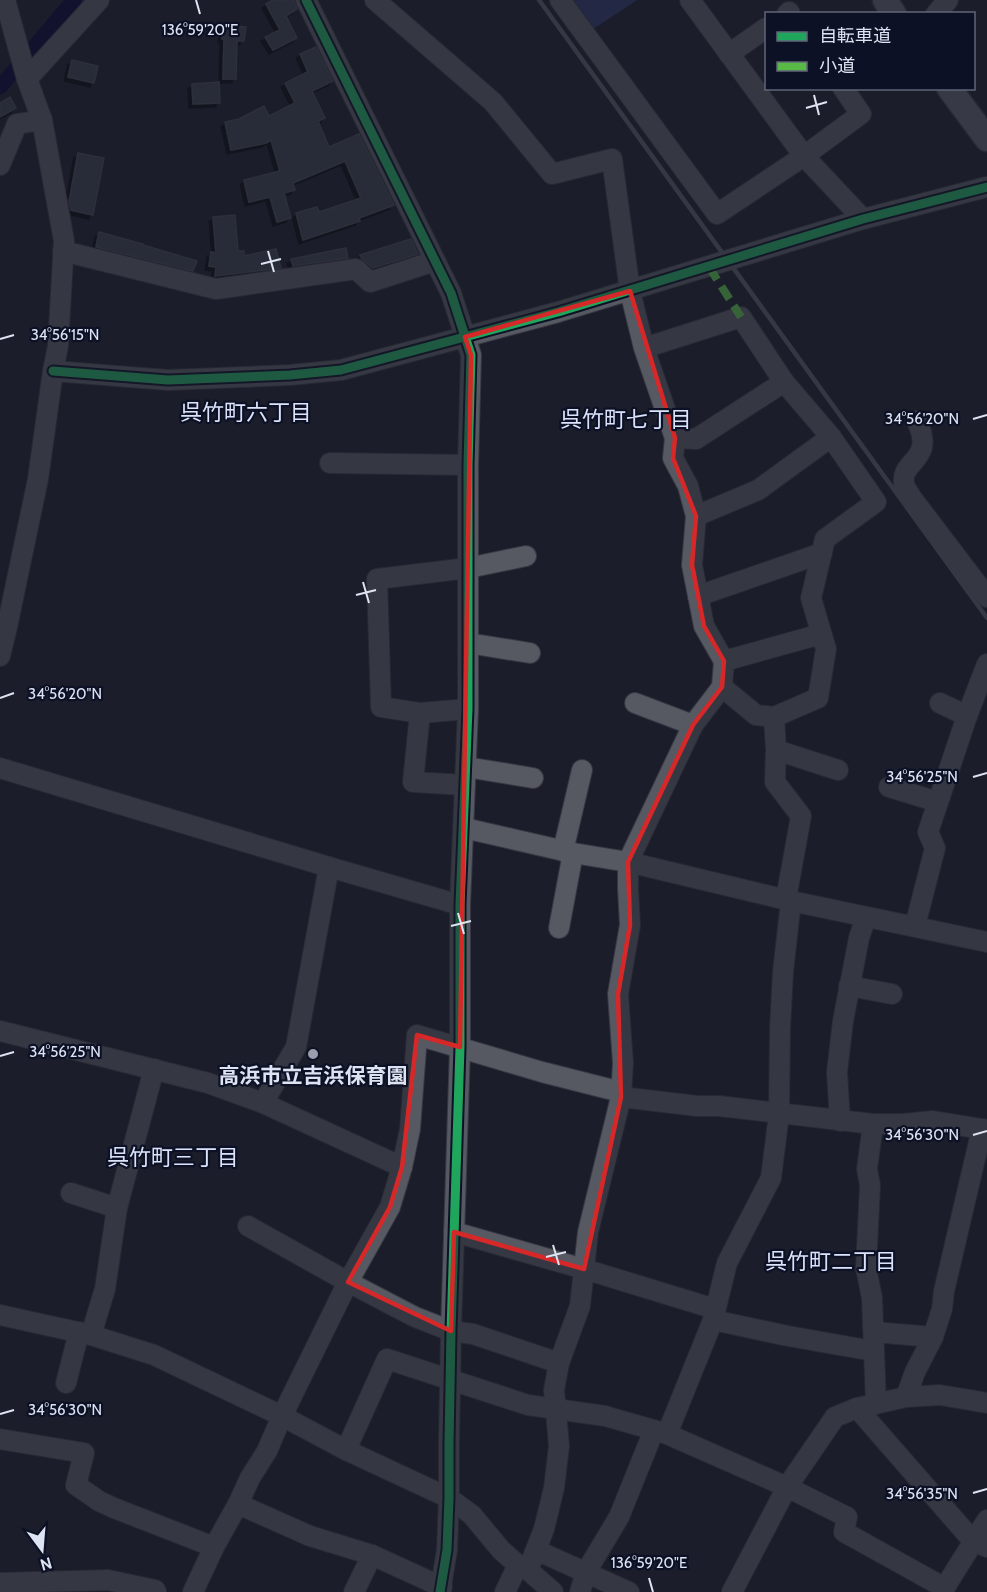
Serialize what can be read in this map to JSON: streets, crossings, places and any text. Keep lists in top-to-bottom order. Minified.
{"districts":["呉竹町六丁目","呉竹町七丁目","呉竹町三丁目","呉竹町二丁目"],"places":["高浜市立吉浜保育園"],"legend":["自転車道","小道"],"north":"bottom","coordinates":["136°59'20\"E","34°56'15\"N","34°56'20\"N","34°56'25\"N","34°56'30\"N","34°56'35\"N"]}
